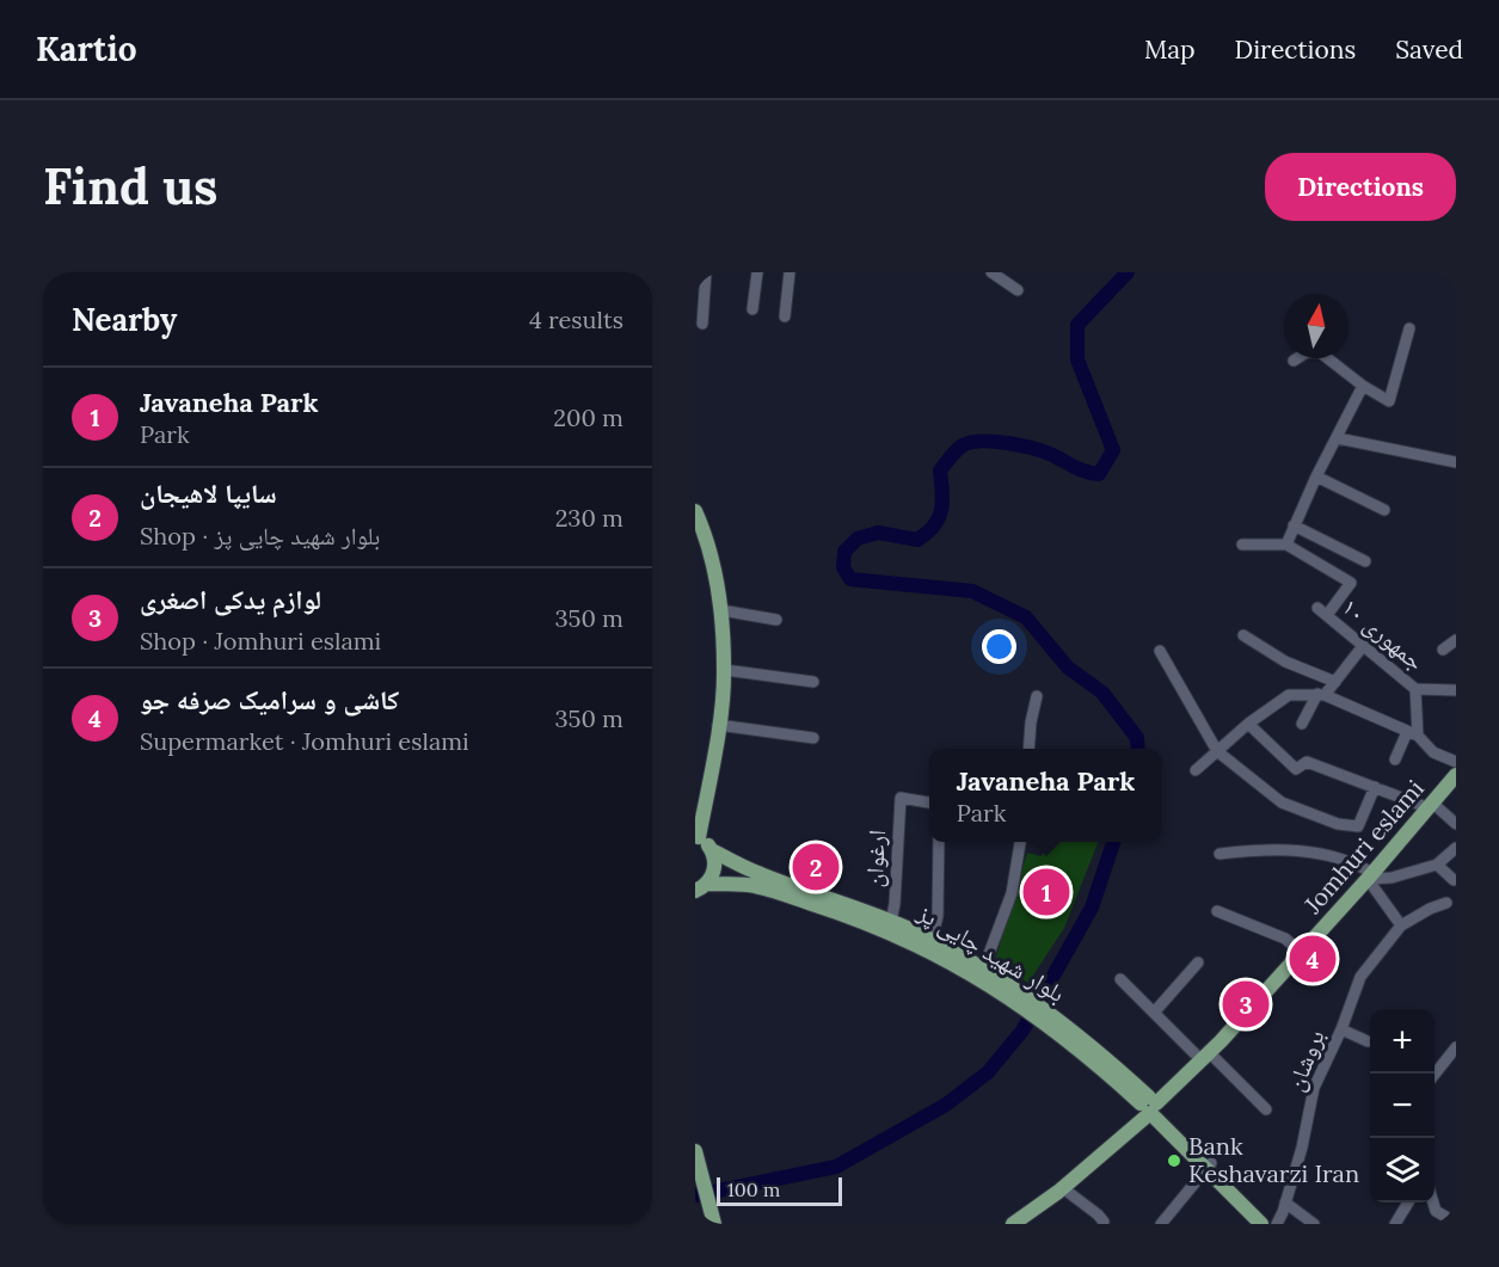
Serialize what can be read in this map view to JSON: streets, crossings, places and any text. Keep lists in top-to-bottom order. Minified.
{"streets":{"main road":["Jomhuri eslami","بلوار شهید چایی پز"],"street":["جمهوری ۱۰","ارغوان","بروشان"]},"crossings":[["Jomhuri eslami","بلوار شهید چایی پز"],["ارغوان","بلوار شهید چایی پز"]],"places":["Bank Keshavarzi Iran"],"scale_bar":"100 m","north":"top","page":{"header":"Kartio","nav":["Map","Directions","Saved"],"buttons":"Directions","title":"Find us","heading":["Nearby","4 results"],"list":[{"mark":"1","name":"Javaneha Park","note":"Park","value":"200 m"},{"mark":"2","name":"سایپا لاهیجان","note":"Shop · بلوار شهید چایی پز","value":"230 m"},{"mark":"3","name":"لوازم یدکی اصغری","note":"Shop · Jomhuri eslami","value":"350 m"},{"mark":"4","name":"کاشی و سرامیک صرفه جو","note":"Supermarket · Jomhuri eslami","value":"350 m"}],"popup":["Javaneha Park","Park"],"pins":["2","1","4","3"],"map_buttons":["+","−"],"scale":"100 m"}}
